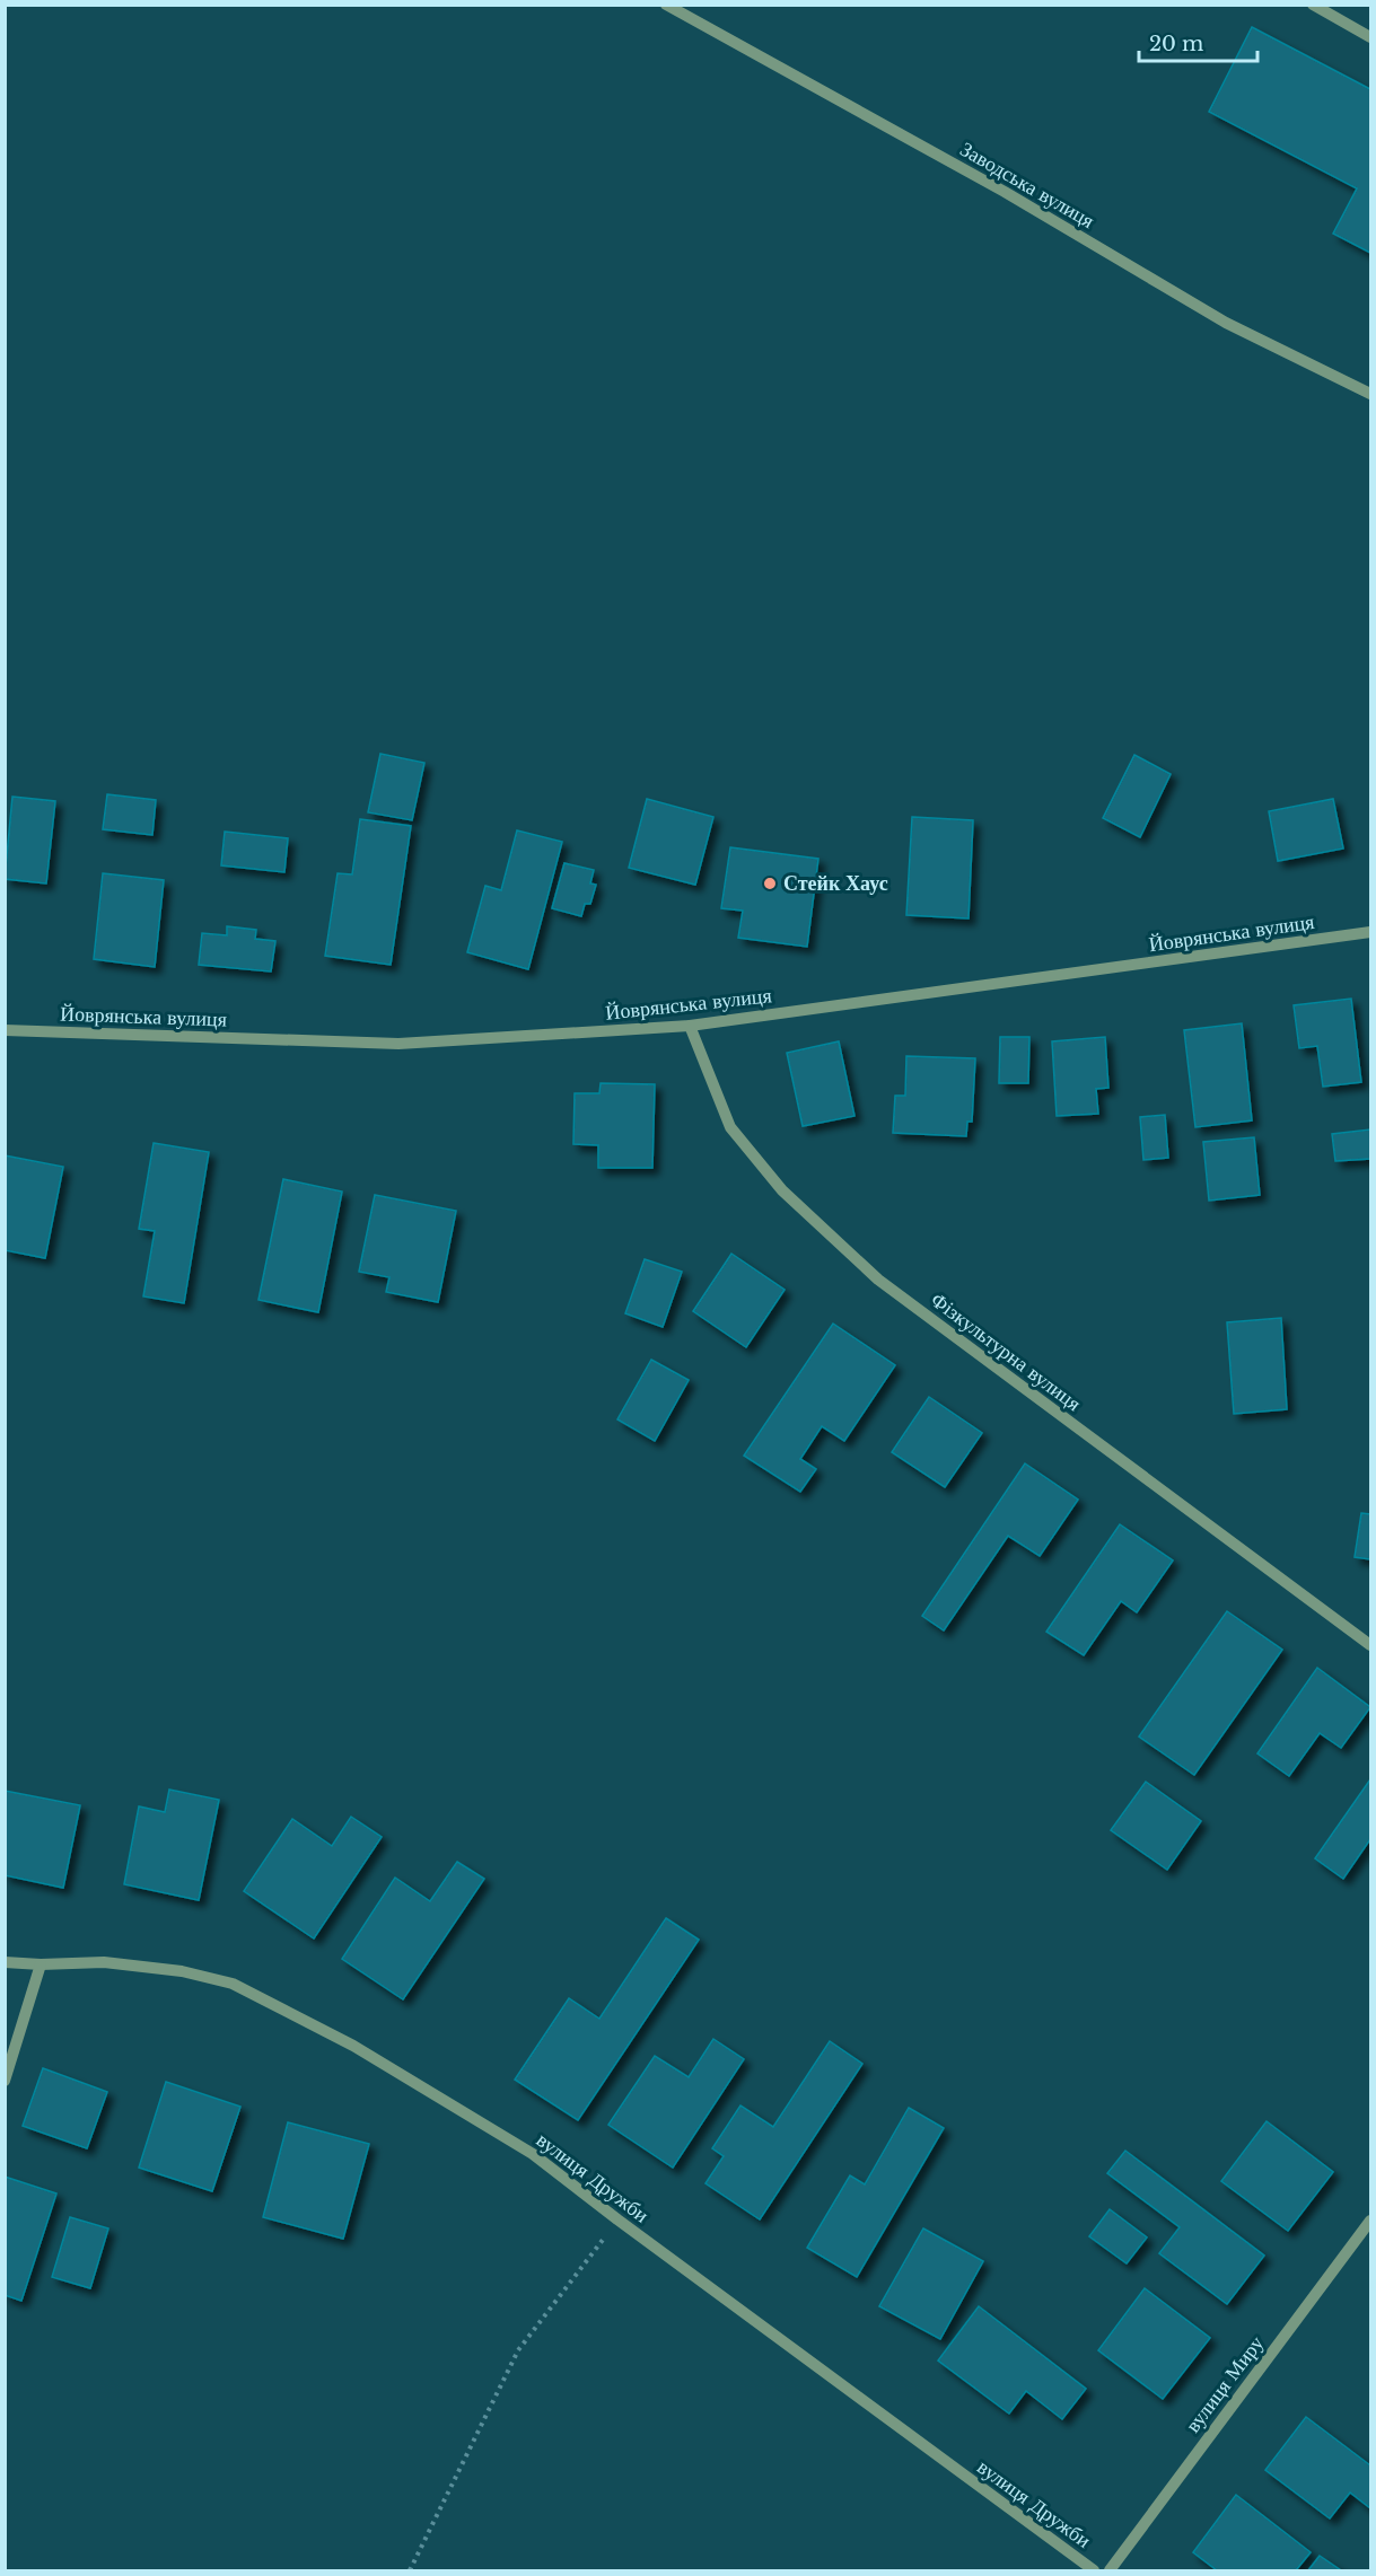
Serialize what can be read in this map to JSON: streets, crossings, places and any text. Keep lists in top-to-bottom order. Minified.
{"streets":{"street":["Заводська вулиця","Йоврянська вулиця","Фізкультурна вулиця","вулиця Дружби","вулиця Миру"]},"crossings":[["Йоврянська вулиця","Фізкультурна вулиця"]],"places":["Стейк Хаус"],"scale_bar":"20 m"}
